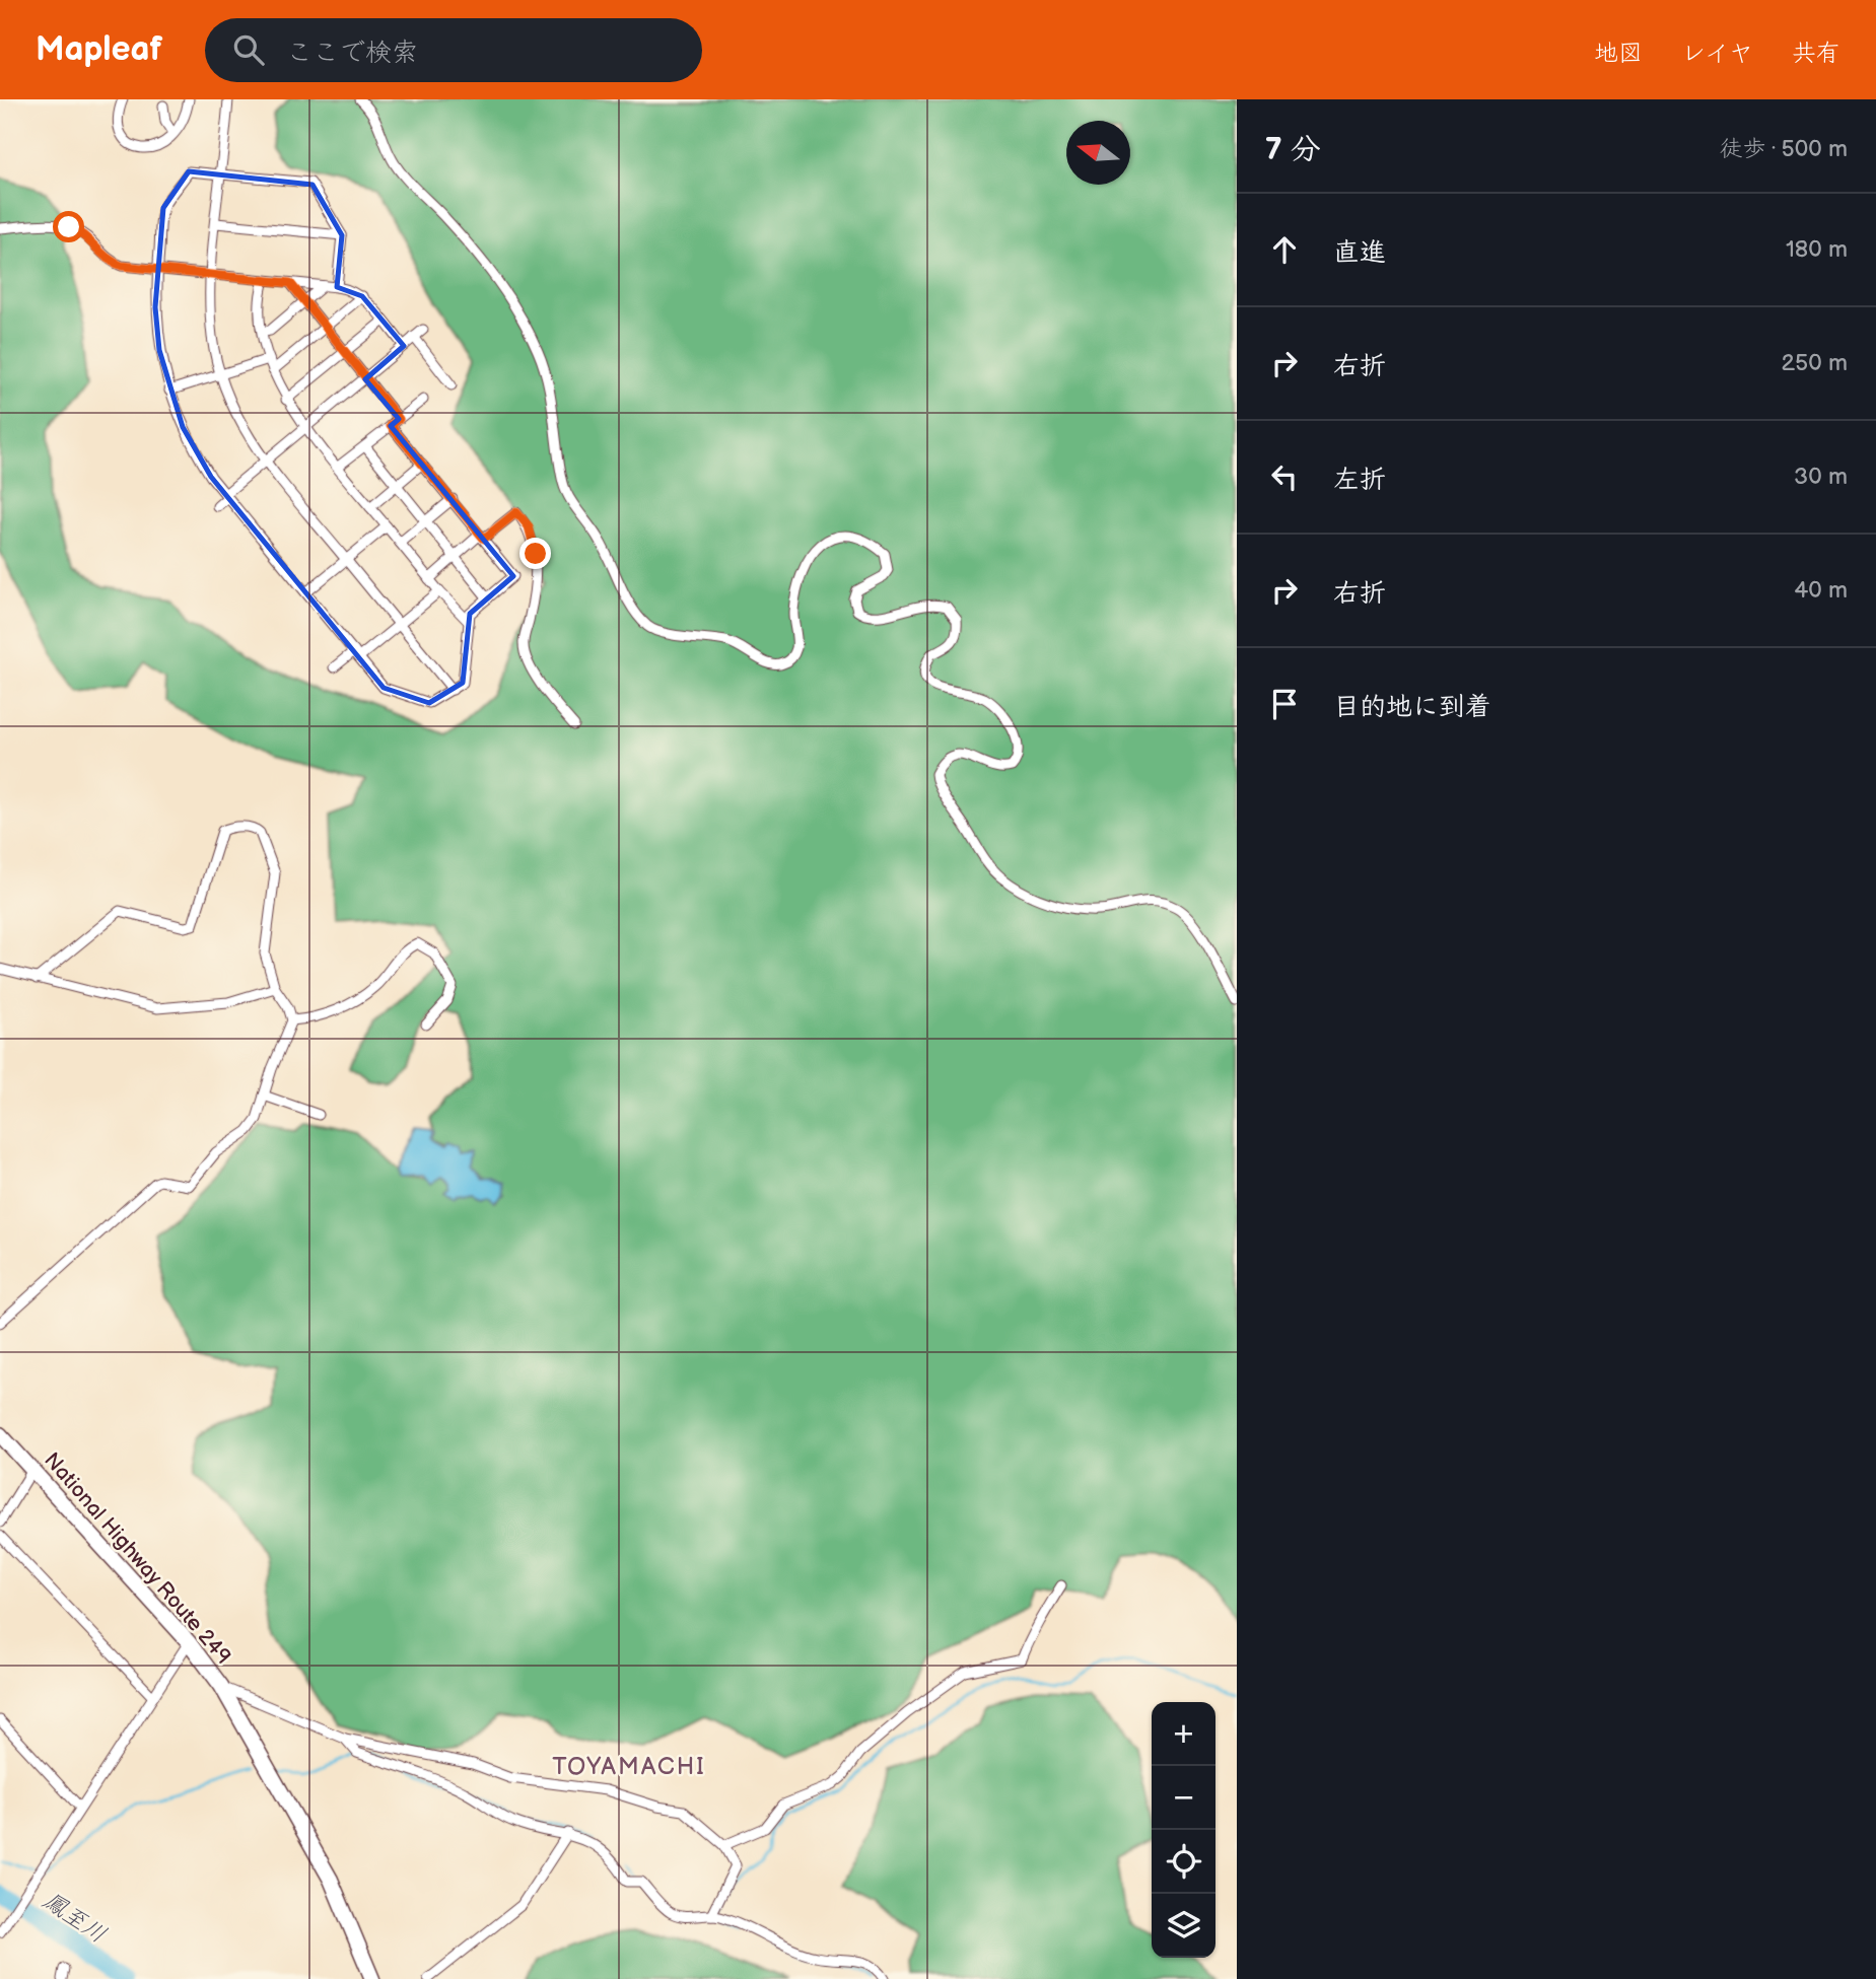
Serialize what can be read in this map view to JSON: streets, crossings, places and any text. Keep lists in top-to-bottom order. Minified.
{"streets":{"highway":["National Highway Route 249"]},"districts":["TOYAMACHI"],"water":["鳳至川"],"north":"left","page":{"header":"Mapleaf","search":"ここで検索","nav":["地図","レイヤ","共有"],"heading":["7 分","徒歩 · 500 m"],"list":[["直進","180 m"],["右折","250 m"],["左折","30 m"],["右折","40 m"],"目的地に到着"],"map_buttons":["+","−"]}}
